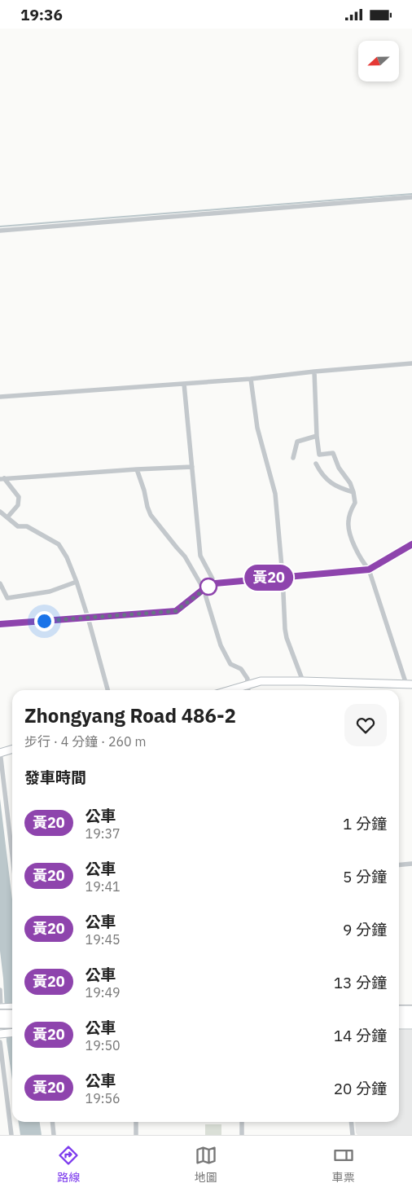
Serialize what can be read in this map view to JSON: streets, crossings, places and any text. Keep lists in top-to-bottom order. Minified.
{"lines":["bus line 黃20"],"north":"left","page":{"status":"19:36","on_map":"黃20","heading":[["Zhongyang Road 486-2","步行 · 4 分鐘 · 260 m"],"發車時間"],"list":[{"mark":"黃20","name":"公車","note":"19:37","value":"1 分鐘"},{"mark":"黃20","name":"公車","note":"19:41","value":"5 分鐘"},{"mark":"黃20","name":"公車","note":"19:45","value":"9 分鐘"},{"mark":"黃20","name":"公車","note":"19:49","value":"13 分鐘"},{"mark":"黃20","name":"公車","note":"19:50","value":"14 分鐘"},{"mark":"黃20","name":"公車","note":"19:56","value":"20 分鐘"}],"tabs":["路線","地圖","車票"]}}
